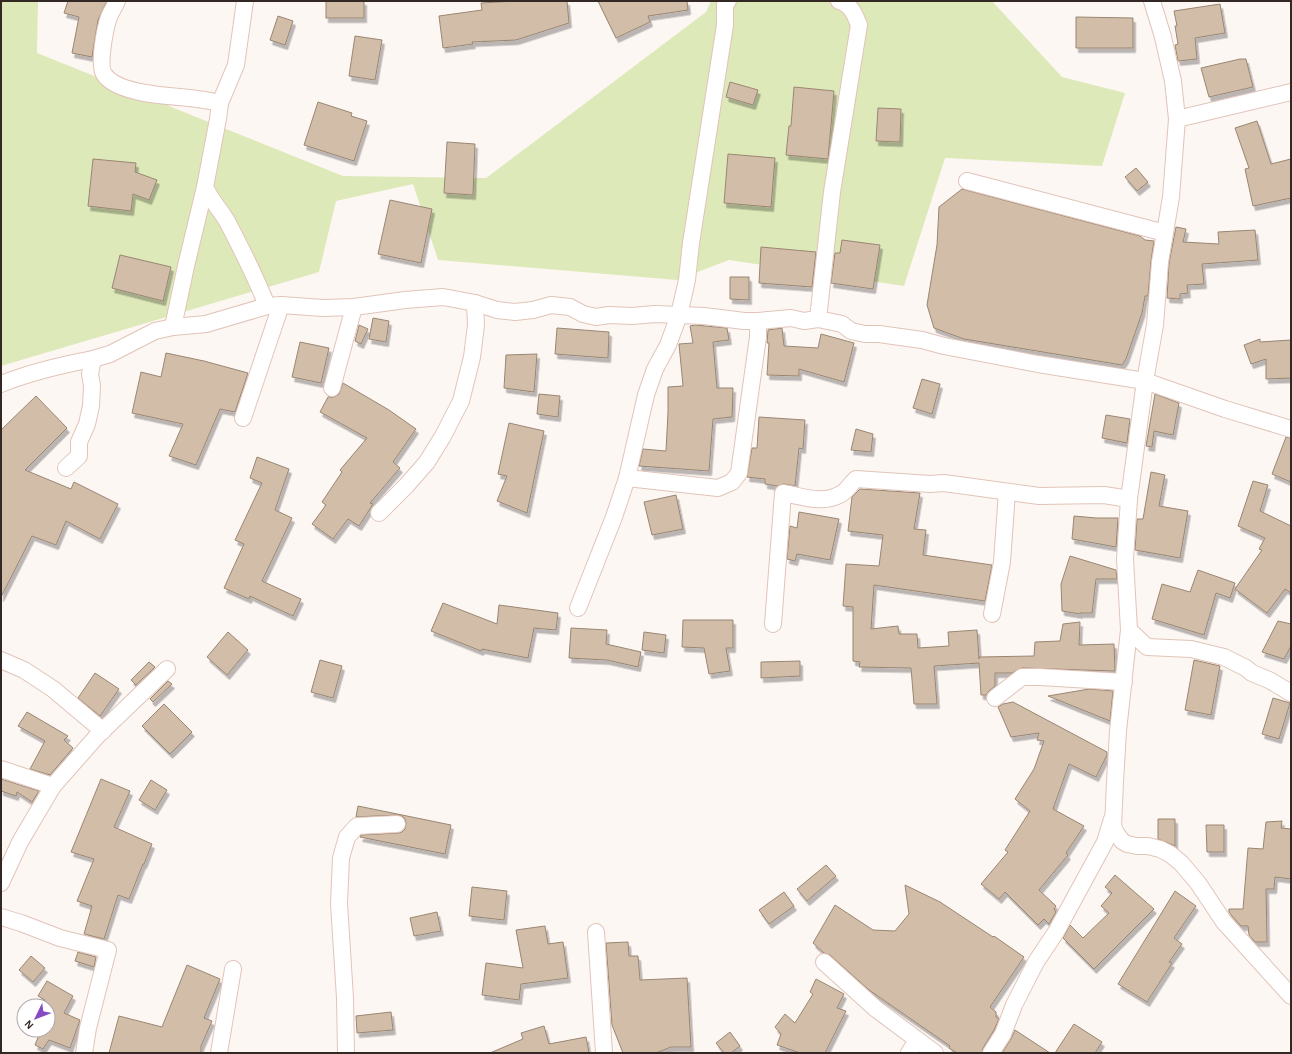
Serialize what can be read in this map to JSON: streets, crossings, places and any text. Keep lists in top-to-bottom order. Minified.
{"north":"bottom left"}
